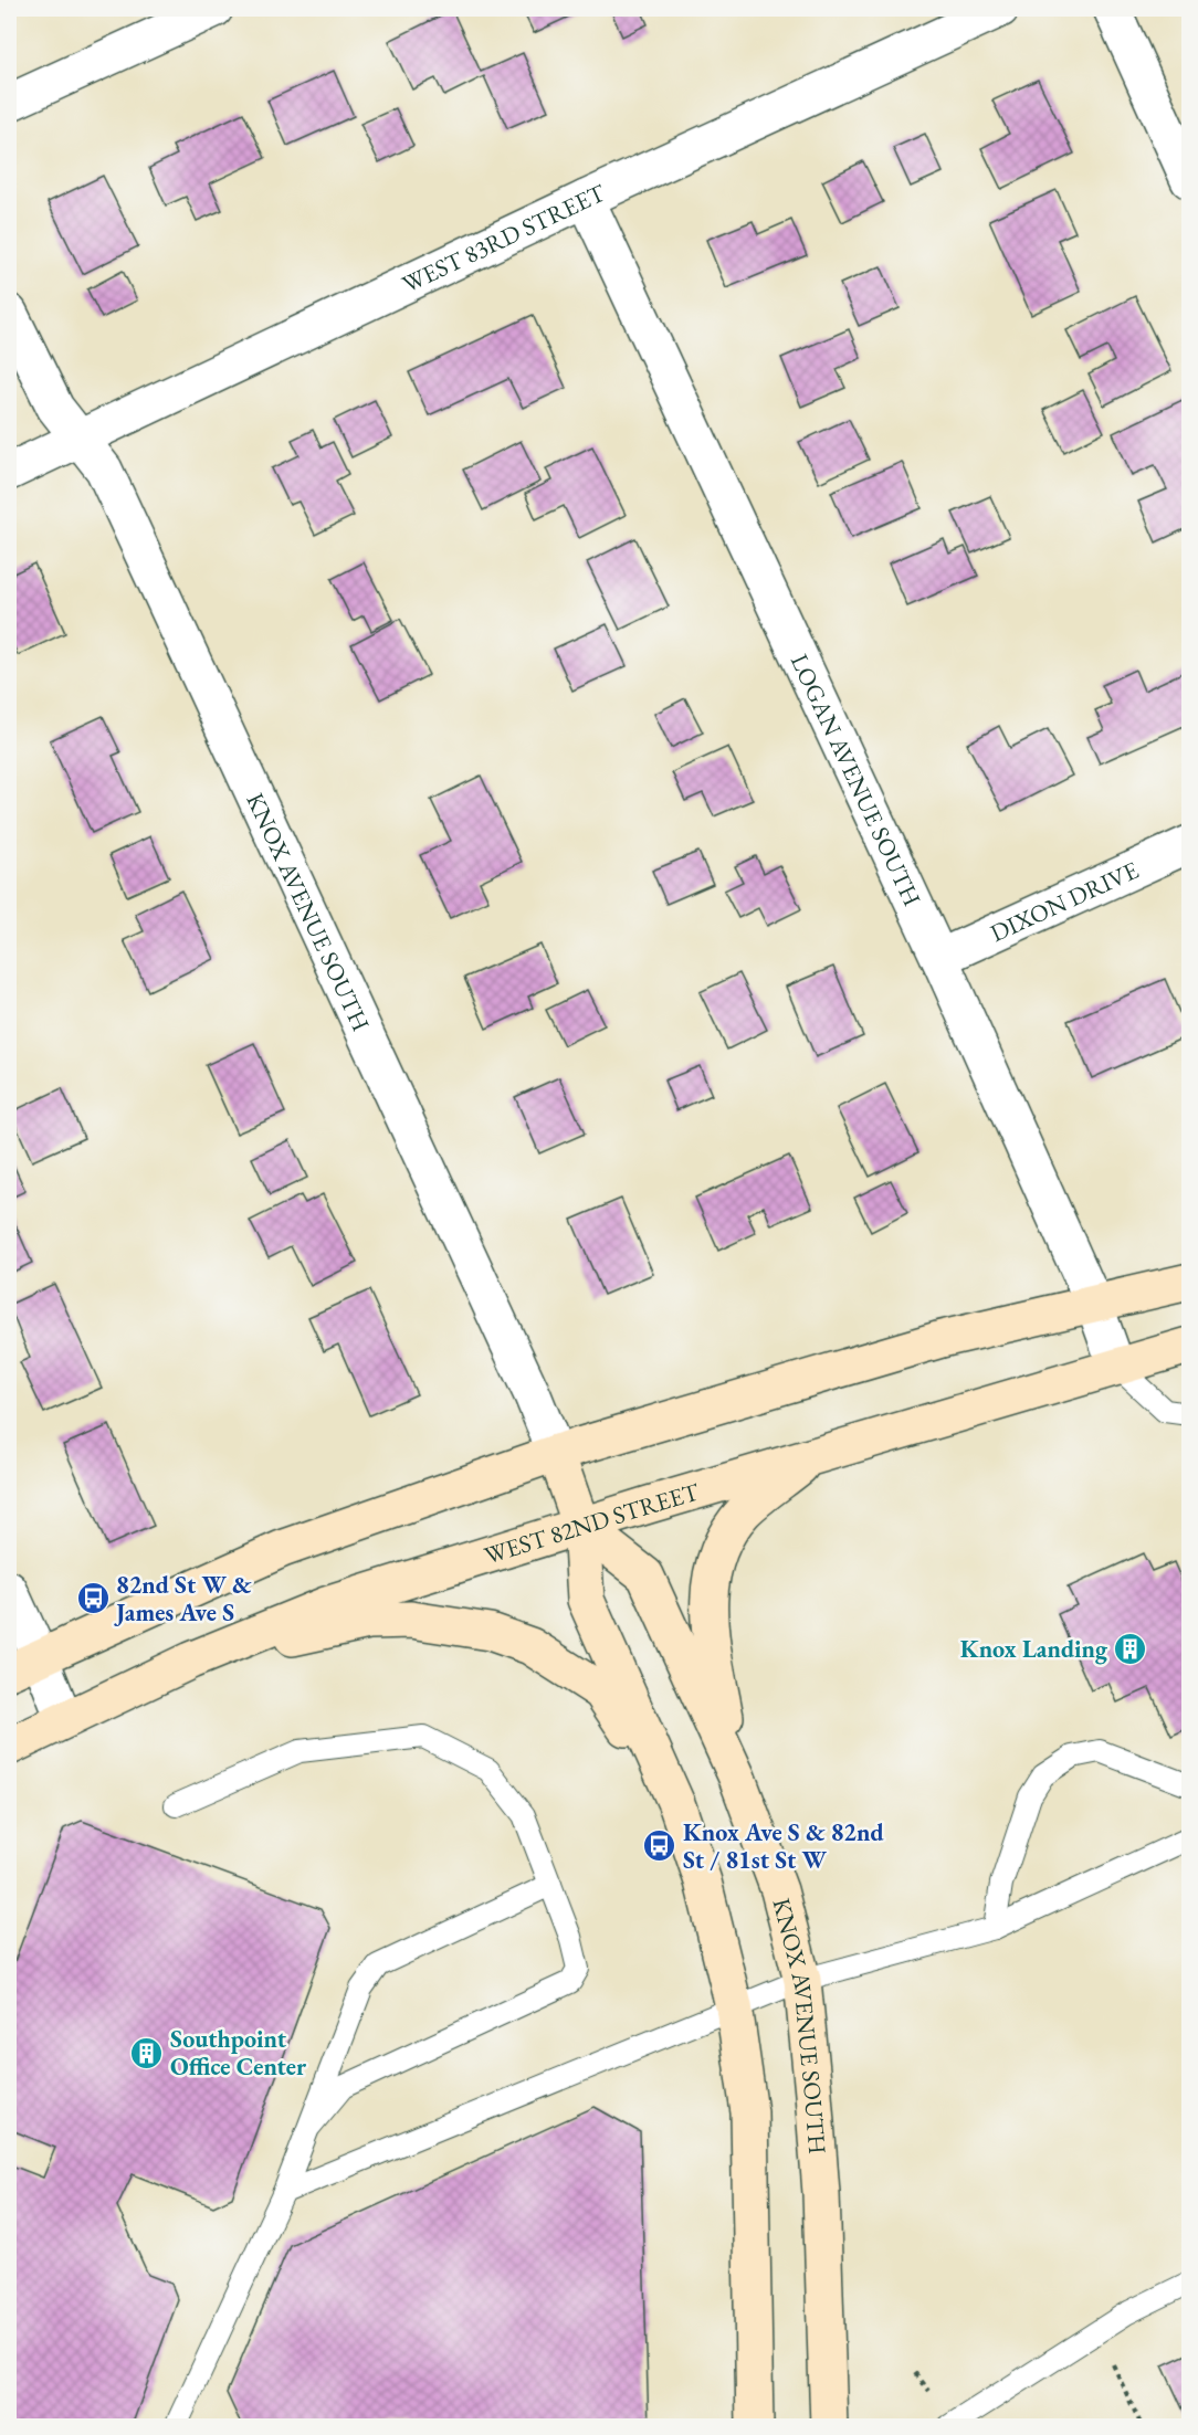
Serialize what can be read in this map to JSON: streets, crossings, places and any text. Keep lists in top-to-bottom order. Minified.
{"streets":{"street":["WEST 83RD STREET","LOGAN AVENUE SOUTH","DIXON DRIVE","KNOX AVENUE SOUTH","WEST 82ND STREET"]},"crossings":[["WEST 83RD STREET","LOGAN AVENUE SOUTH"],["WEST 83RD STREET","KNOX AVENUE SOUTH"],["LOGAN AVENUE SOUTH","DIXON DRIVE"],["LOGAN AVENUE SOUTH","WEST 82ND STREET"],["KNOX AVENUE SOUTH","WEST 82ND STREET"]],"places":{"bus stop":["82nd St W & James Ave S","Knox Ave S & 82nd St / 81st St W"],"building":["Knox Landing","Southpoint Office Center"]}}
